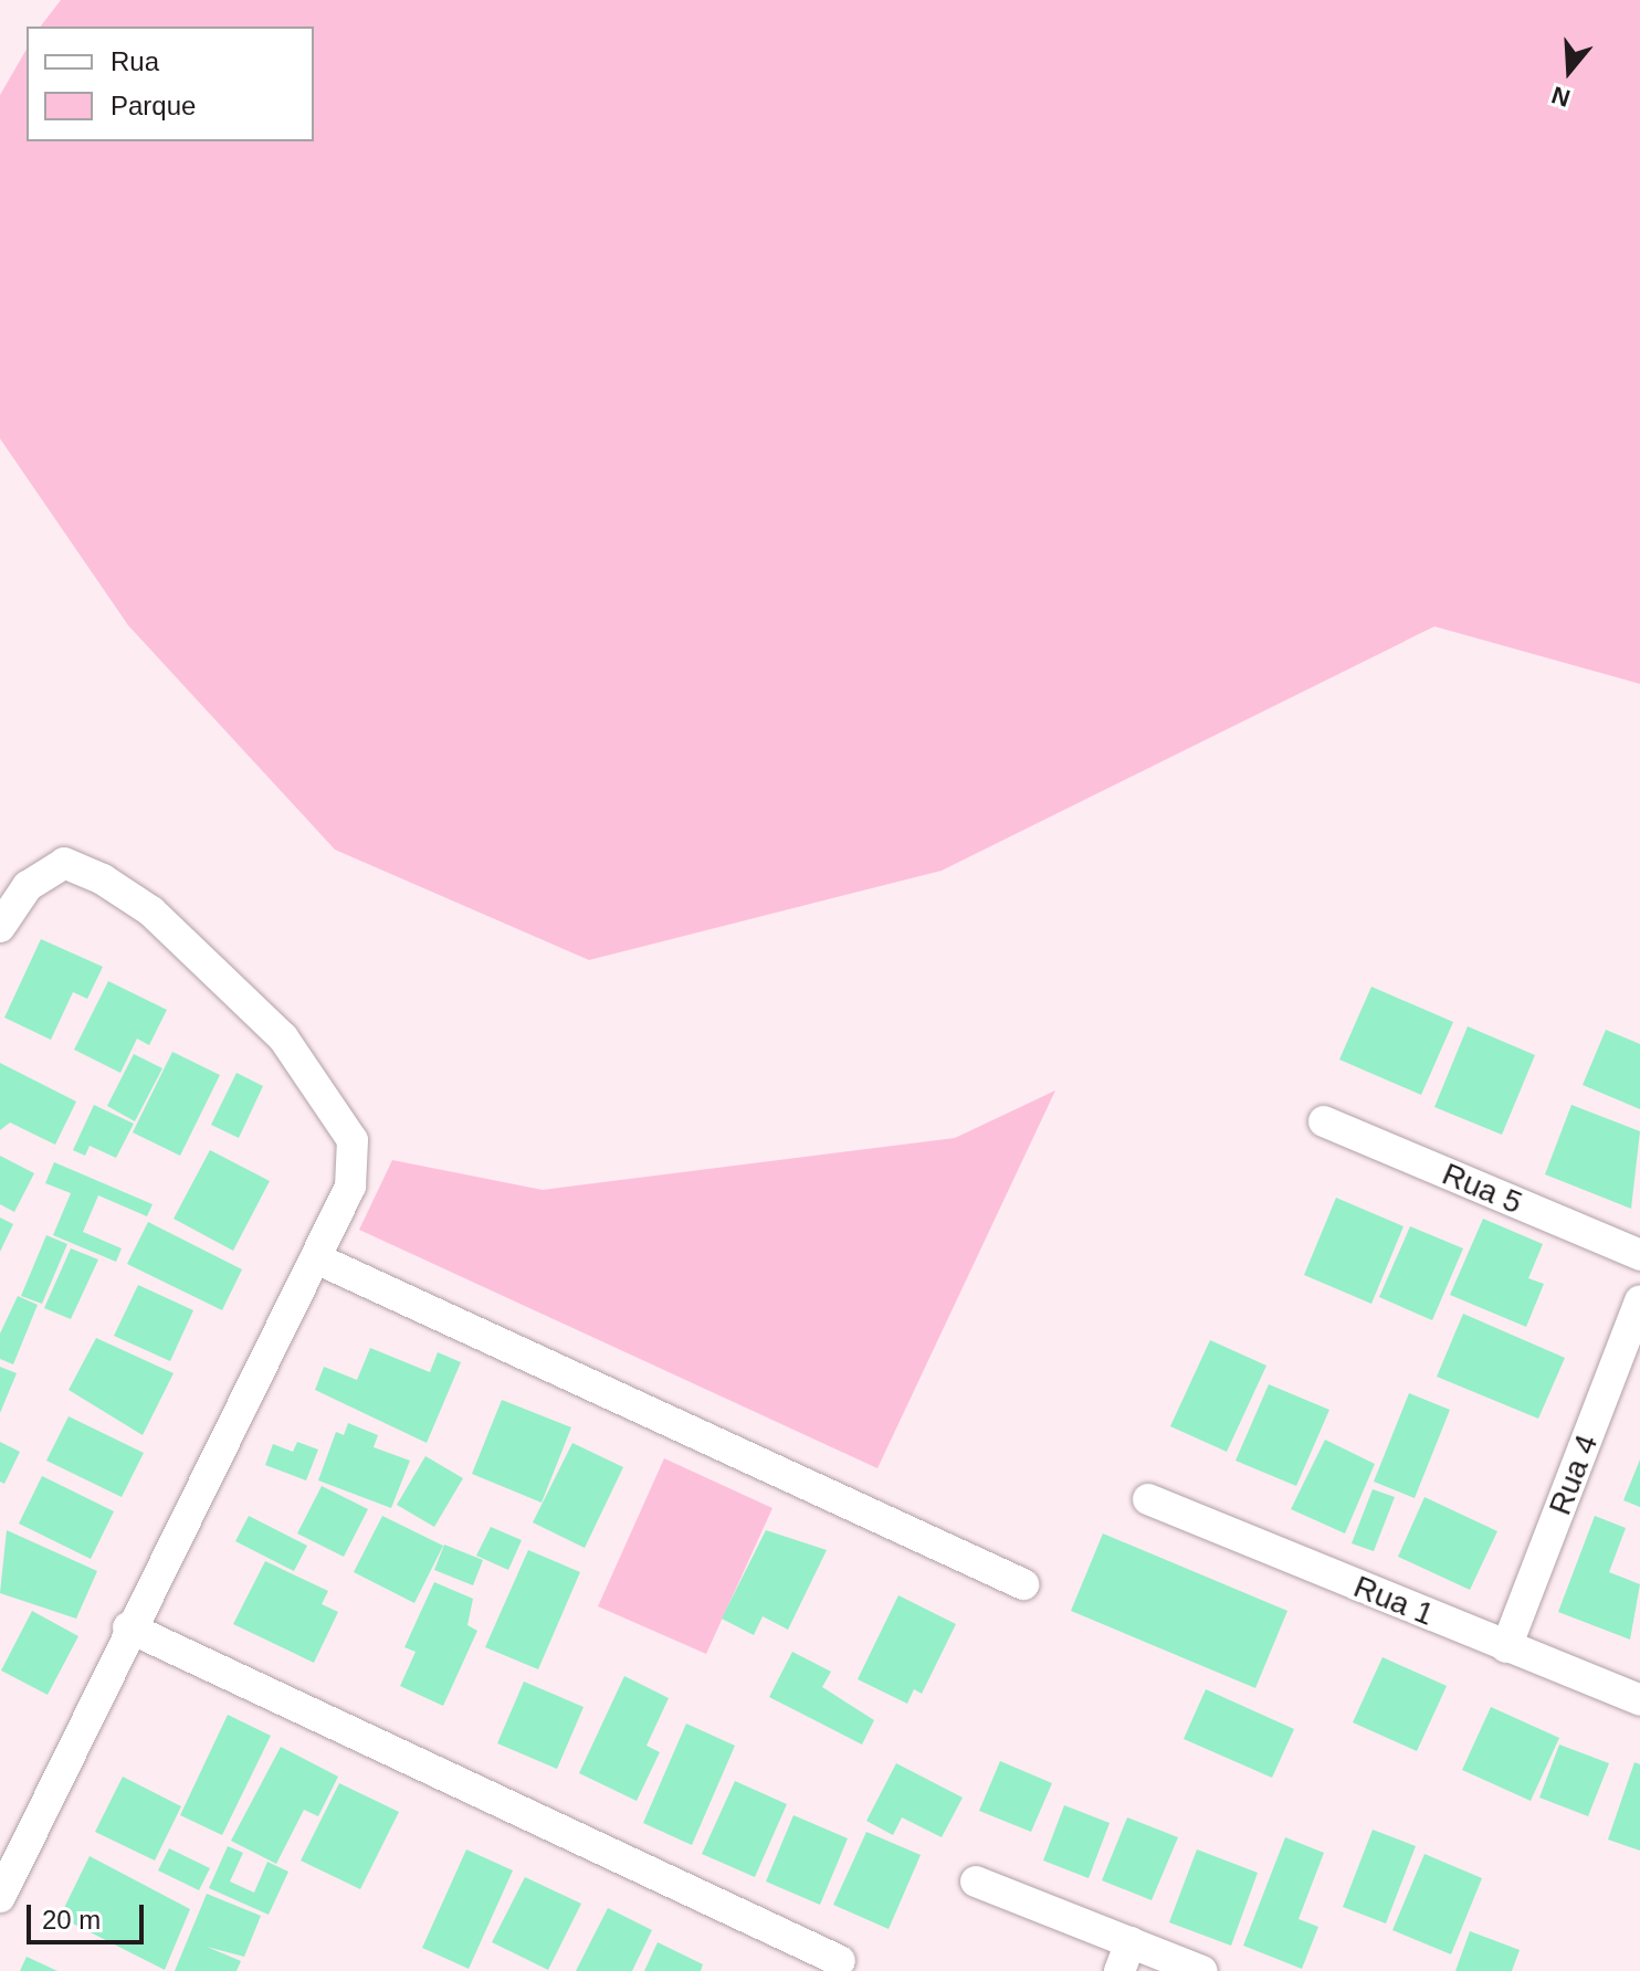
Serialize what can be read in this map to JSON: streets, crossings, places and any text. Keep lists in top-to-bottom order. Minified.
{"streets":{"street":["Rua 5","Rua 4","Rua 1"]},"crossings":[["Rua 4","Rua 1"]],"legend":["Rua","Parque"],"scale_bar":"20 m","north":"bottom"}
